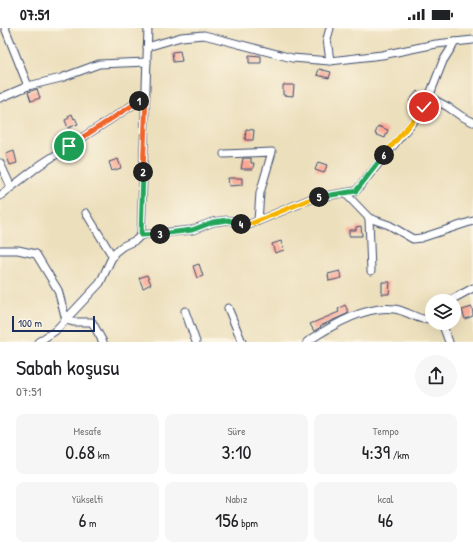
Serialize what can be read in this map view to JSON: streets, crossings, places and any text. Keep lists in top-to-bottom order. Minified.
{"scale_bar":"100 m","page":{"status":"07:51","pins":["1","6","2","5","4","3"],"scale":"100 m","heading":["Sabah koşusu","07:51"],"stats":[["Mesafe","0.68 km"],["Süre","3:10"],["Tempo","4:39 /km"],["Yükselti","6 m"],["Nabız","156 bpm"],["kcal","46"]]}}
